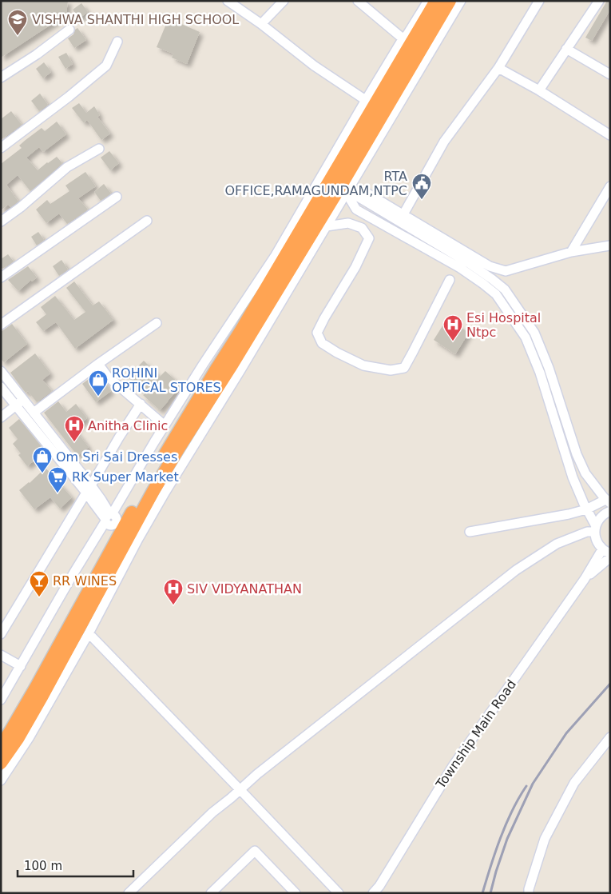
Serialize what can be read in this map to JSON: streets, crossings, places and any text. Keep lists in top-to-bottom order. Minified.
{"streets":{"street":["Township Main Road"]},"places":{"school or university":["VISHWA SHANTHI HIGH SCHOOL"],"public building":["RTA OFFICE,RAMAGUNDAM,NTPC"],"hospital":["Esi Hospital Ntpc","Anitha Clinic","SIV VIDYANATHAN"],"shop":["ROHINI OPTICAL STORES","Om Sri Sai Dresses"],"supermarket":["RK Super Market"],"bar":["RR WINES"]},"scale_bar":"100 m"}
